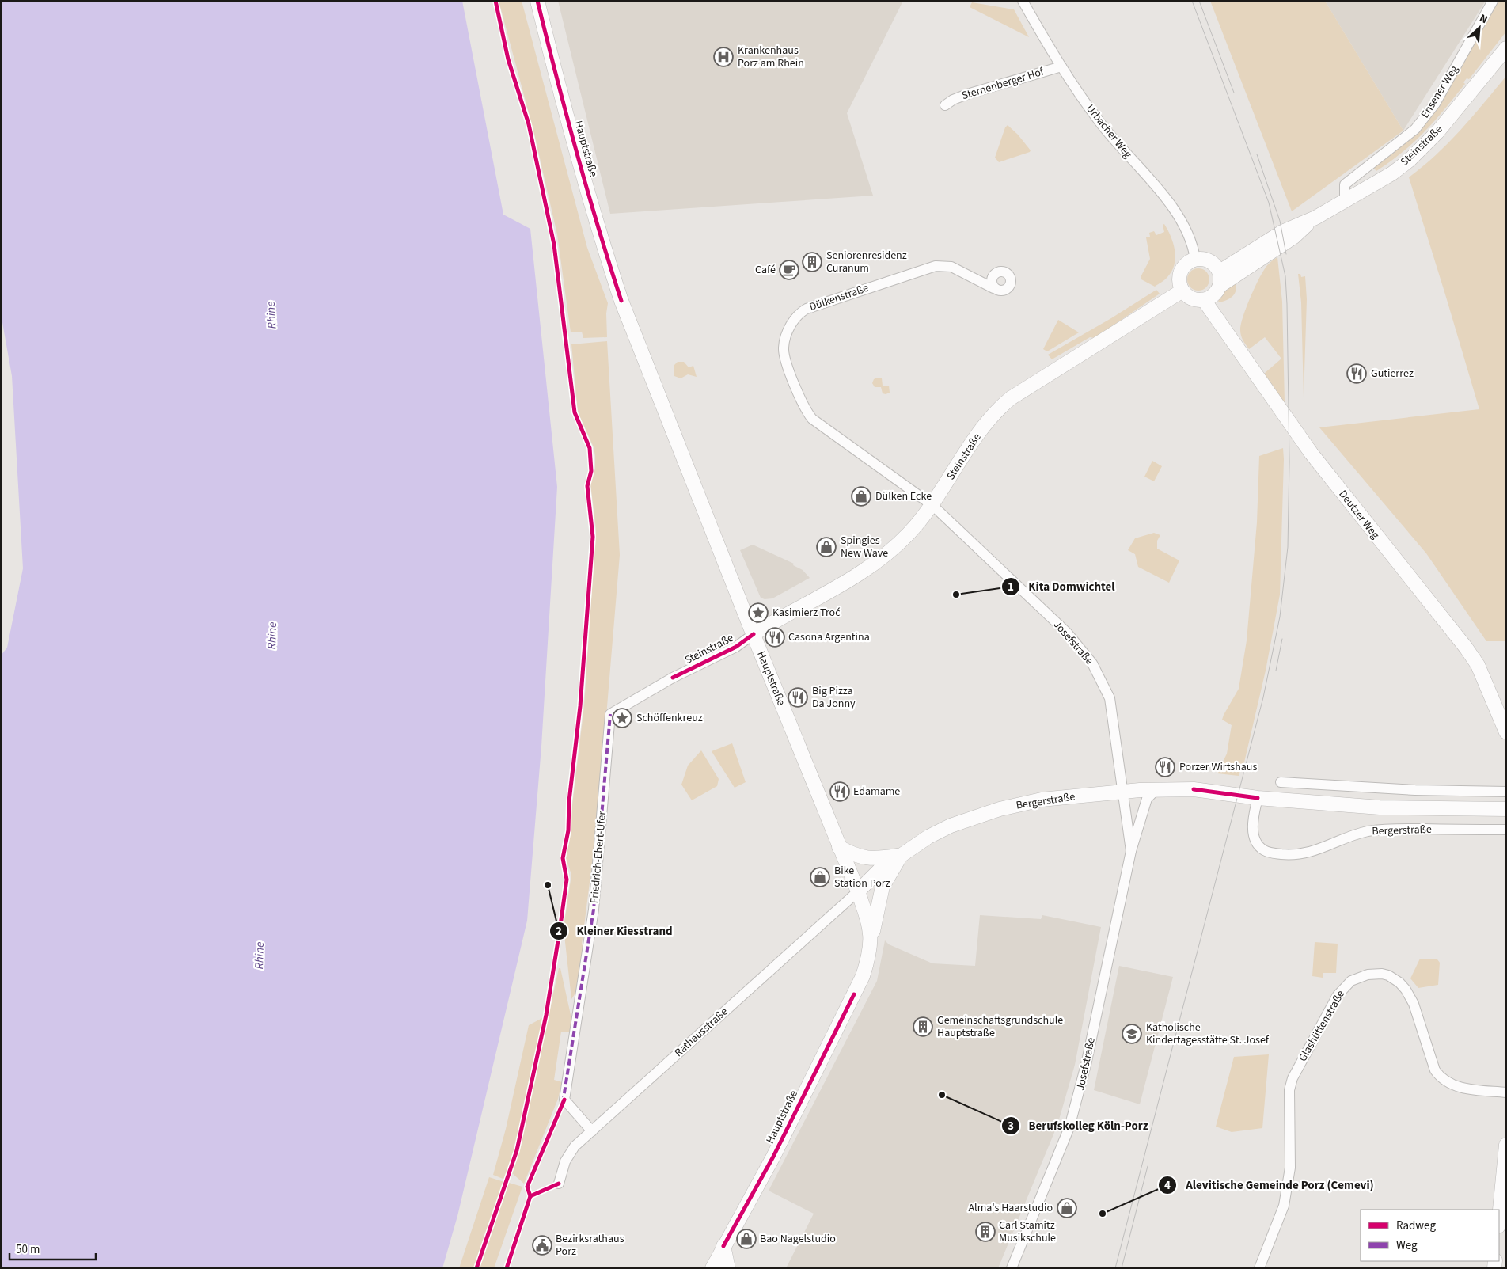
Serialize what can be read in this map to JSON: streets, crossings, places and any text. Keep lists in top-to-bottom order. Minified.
{"streets":{"main road":["Steinstraße","Hauptstraße","Deutzer Weg","Bergerstraße"],"street":["Sternenberger Hof","Ensener Weg","Urbacher Weg","Dülkenstraße","Josefstraße","Friedrich-Ebert-Ufer","Glashüttenstraße","Rathausstraße"]},"crossings":[["Sternenberger Hof","Urbacher Weg"],["Ensener Weg","Steinstraße"],["Urbacher Weg","Steinstraße"],["Urbacher Weg","Deutzer Weg"],["Steinstraße","Hauptstraße"],["Steinstraße","Dülkenstraße"],["Steinstraße","Deutzer Weg"],["Steinstraße","Josefstraße"],["Steinstraße","Friedrich-Ebert-Ufer"],["Hauptstraße","Bergerstraße"],["Hauptstraße","Rathausstraße"],["Dülkenstraße","Josefstraße"],["Josefstraße","Bergerstraße"],["Bergerstraße","Rathausstraße"],["Friedrich-Ebert-Ufer","Rathausstraße"]],"water":["Rhine"],"places":{"hospital":["Krankenhaus Porz am Rhein"],"building":["Seniorenresidenz Curanum","Gemeinschaftsgrundschule Hauptstraße","Carl Stamitz Musikschule"],"cafe":["Café"],"restaurant":["Gutierrez","Casona Argentina","Big Pizza Da Jonny","Porzer Wirtshaus","Edamame"],"shop":["Dülken Ecke","Spingies New Wave","Bike Station Porz","Alma's Haarstudio","Bao Nagelstudio"],"other":["Kita Domwichtel","Kleiner Kiesstrand","Berufskolleg Köln-Porz","Alevitische Gemeinde Porz (Cemevi)"],"place":["Kasimierz Troć","Schöffenkreuz"],"school or university":["Katholische Kindertagesstätte St. Josef"],"public building":["Bezirksrathaus Porz"]},"legend":["Radweg","Weg"],"scale_bar":"50 m","north":"top right"}
